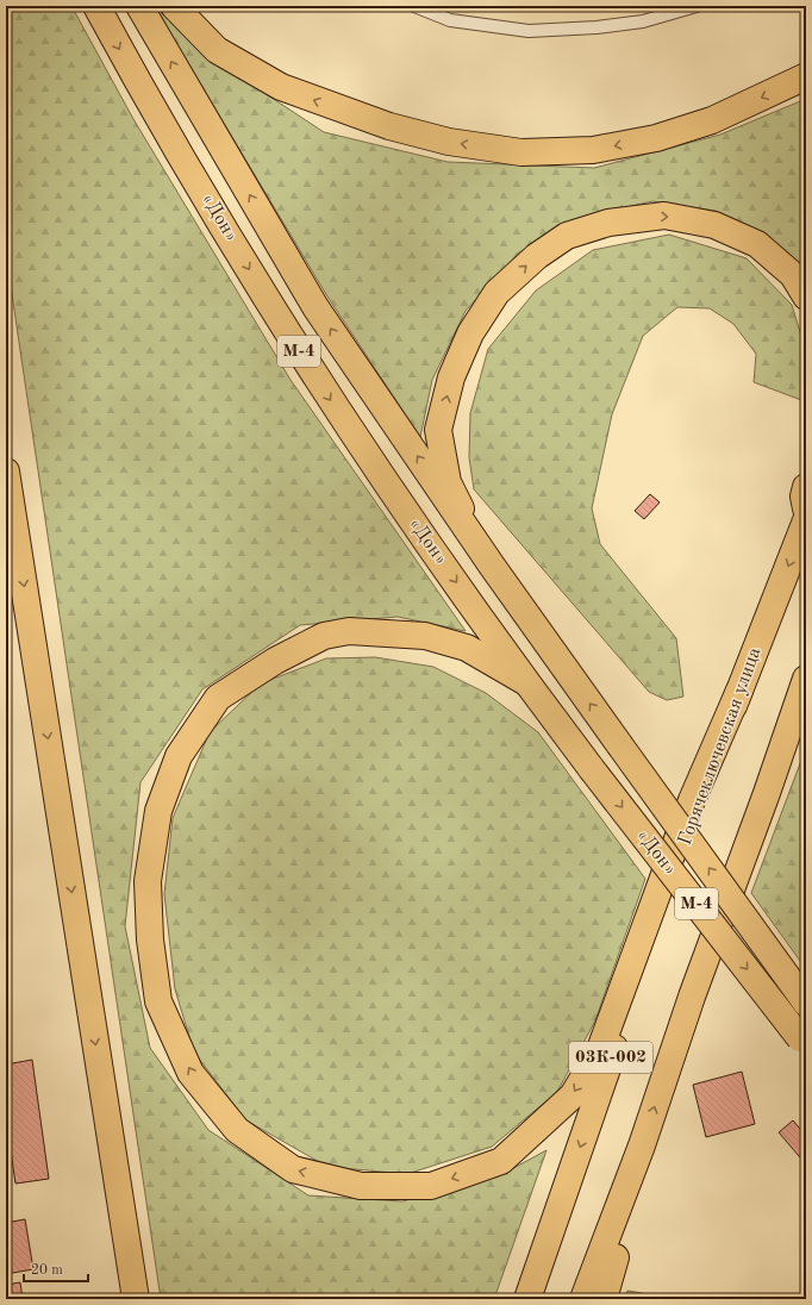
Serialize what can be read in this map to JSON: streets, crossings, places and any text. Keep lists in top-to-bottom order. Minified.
{"streets":{"main road":["«Дон»","М-4","Горячеключевская улица","03К-002"]},"scale_bar":"20 m"}
